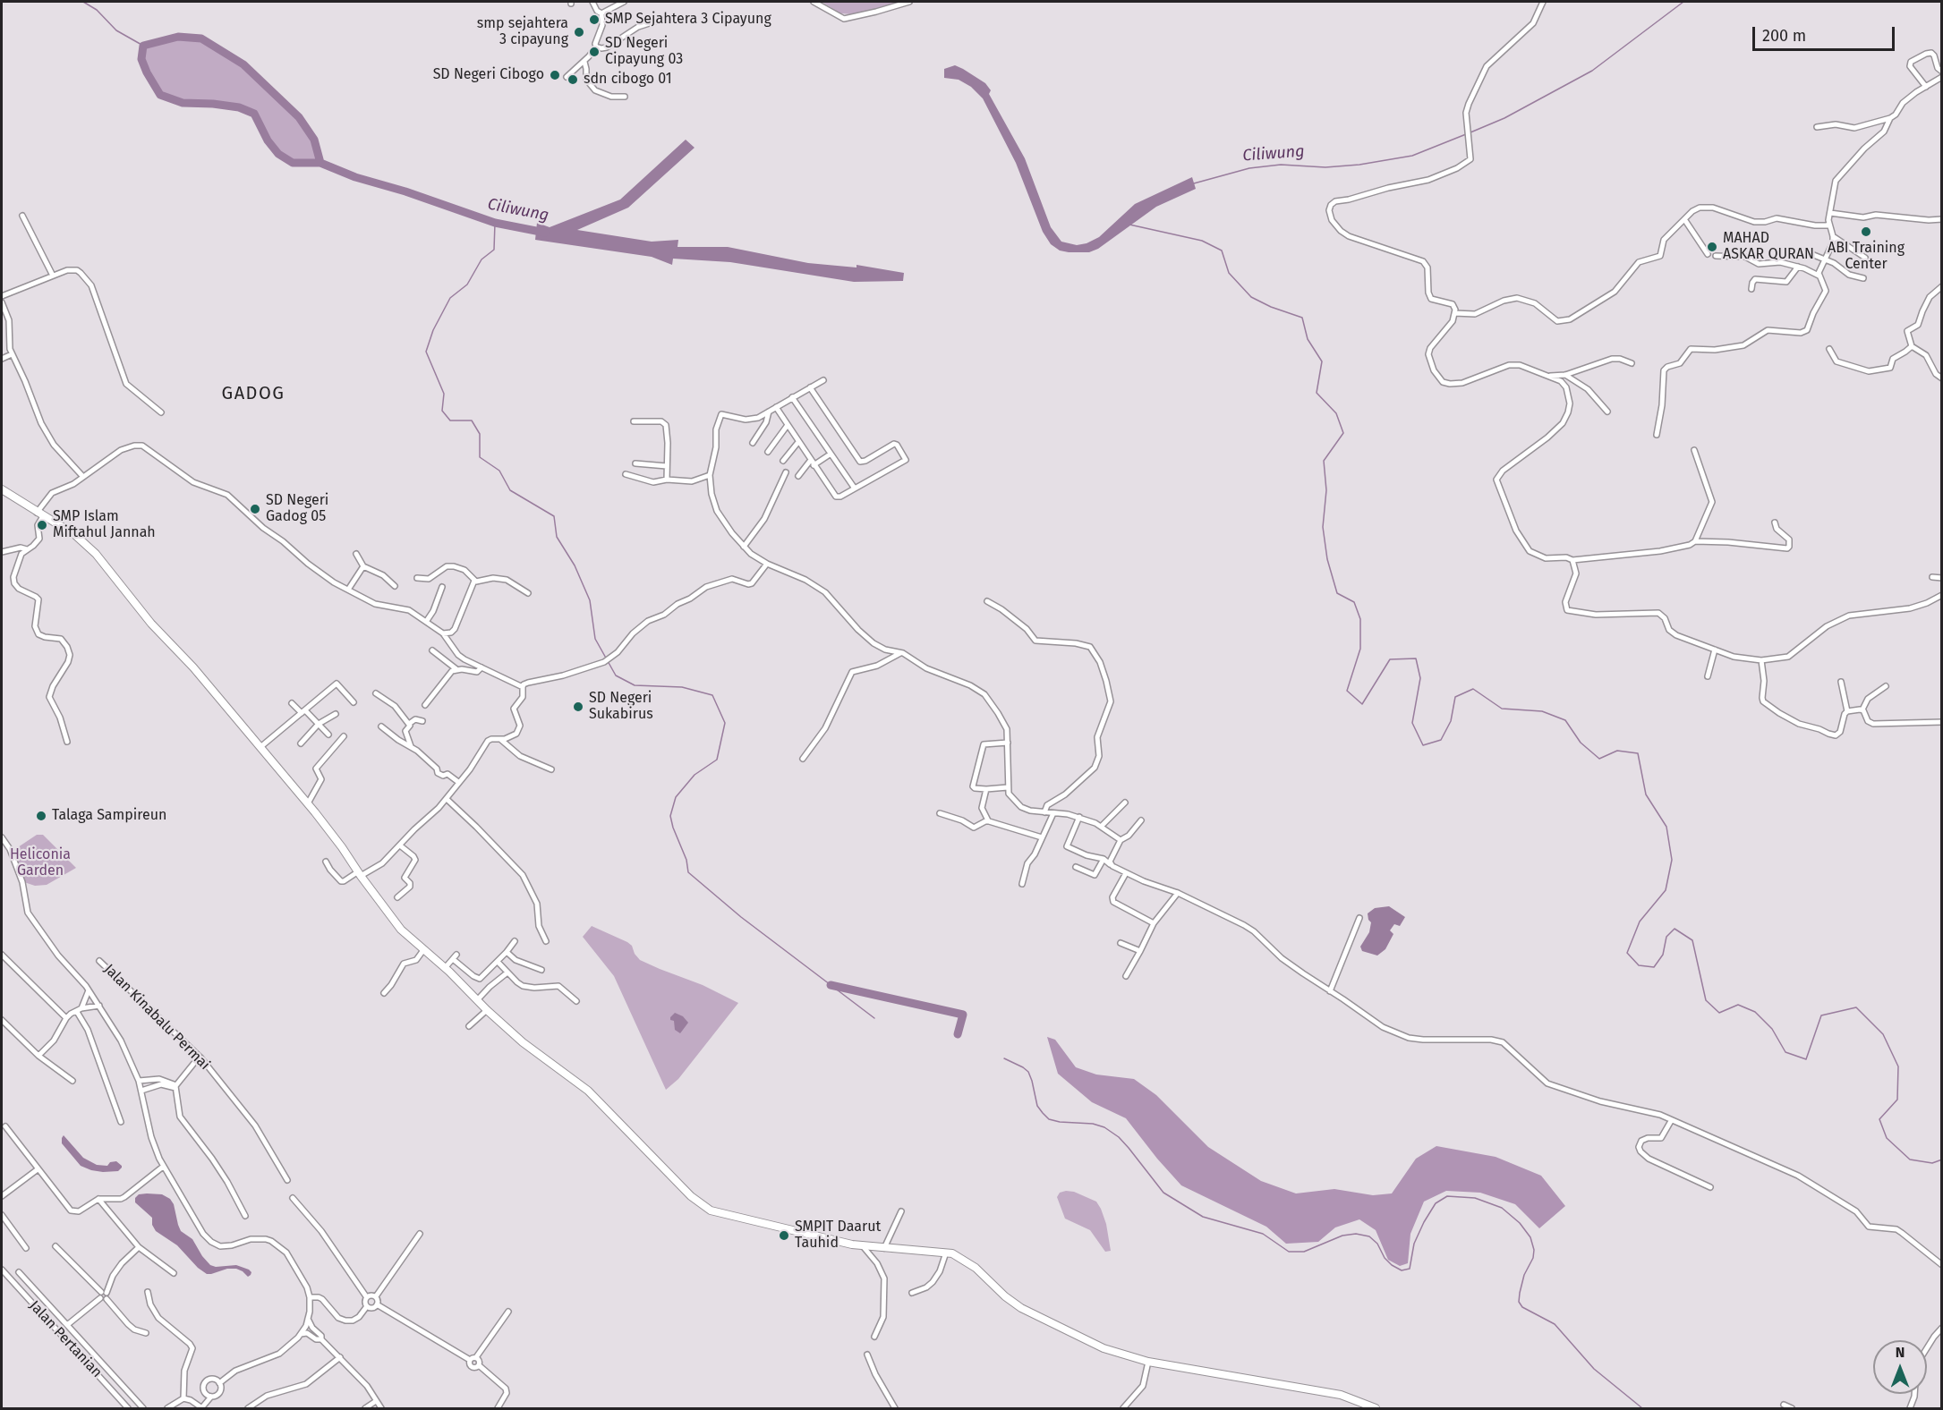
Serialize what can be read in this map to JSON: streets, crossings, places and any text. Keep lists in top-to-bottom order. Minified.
{"streets":{"street":["Jalan Kinabalu Permai","Jalan Pertanian"]},"districts":["GADOG"],"water":["Ciliwung"],"parks":["Heliconia Garden"],"places":["SMP Sejahtera 3 Cipayung","smp sejahtera 3 cipayung","SD Negeri Cipayung 03","SD Negeri Cibogo","sdn cibogo 01","ABI Training Center","MAHAD ASKAR QURAN","SD Negeri Gadog 05","SMP Islam Miftahul Jannah","SD Negeri Sukabirus","Talaga Sampireun","SMPIT Daarut Tauhid"],"scale_bar":"200 m","north":"top"}
